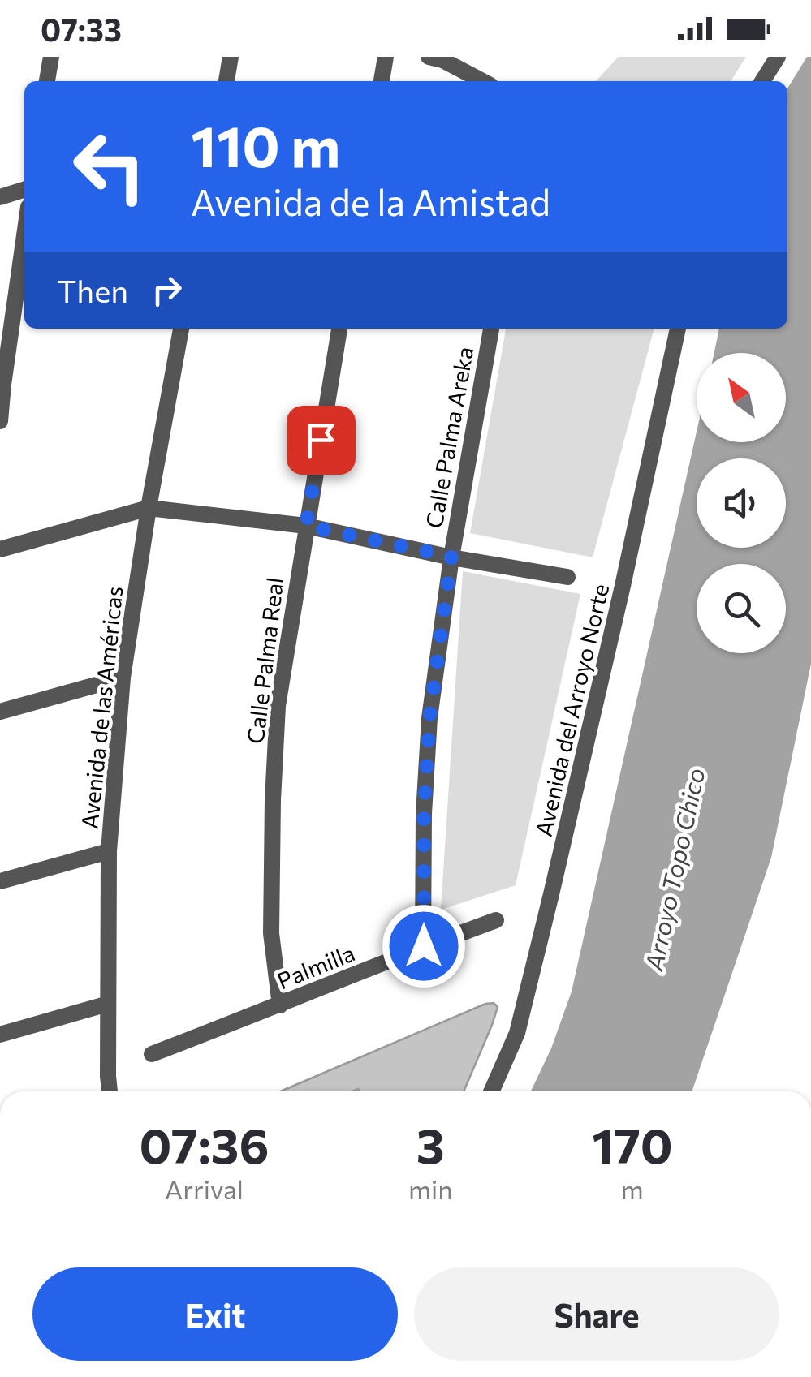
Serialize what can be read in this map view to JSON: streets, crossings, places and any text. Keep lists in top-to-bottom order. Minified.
{"streets":{"street":["Calle Palma Areka","Calle Palma Real","Avenida de las Américas","Avenida del Arroyo Norte","Palmilla"]},"crossings":[["Calle Palma Areka","Palmilla"],["Calle Palma Real","Palmilla"]],"water":["Arroyo Topo Chico"],"north":"top left","page":{"status":"07:33","turn":["110 m","Avenida de la Amistad"],"then":"Then","eta":["07:36","Arrival","3","min","170","m"],"buttons":["Exit","Share"]}}
